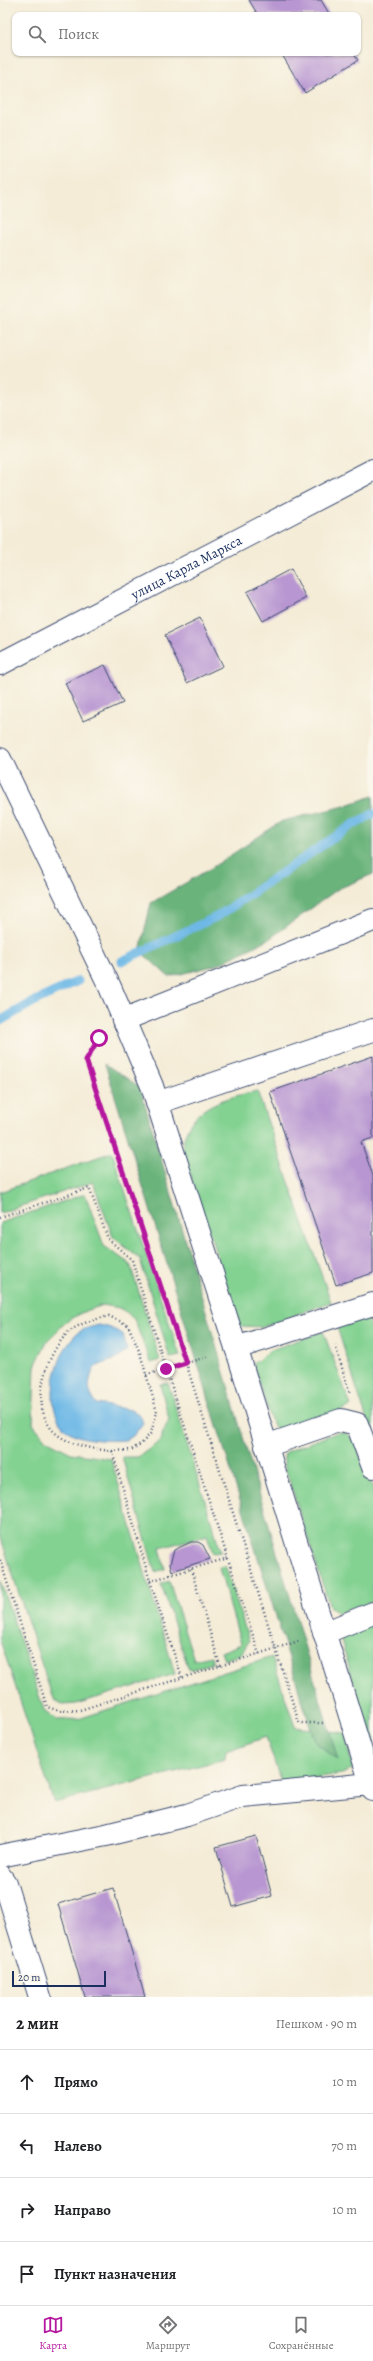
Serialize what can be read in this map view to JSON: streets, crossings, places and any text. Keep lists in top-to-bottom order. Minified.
{"streets":{"street":["улица Карла Маркса"]},"scale_bar":"20 m","page":{"search":"Поиск","scale":"20 m","heading":["2 мин","Пешком · 90 m"],"list":[["Прямо","10 m"],["Налево","70 m"],["Направо","10 m"],"Пункт назначения"],"nav":["Карта","Маршрут","Сохранённые"]}}
